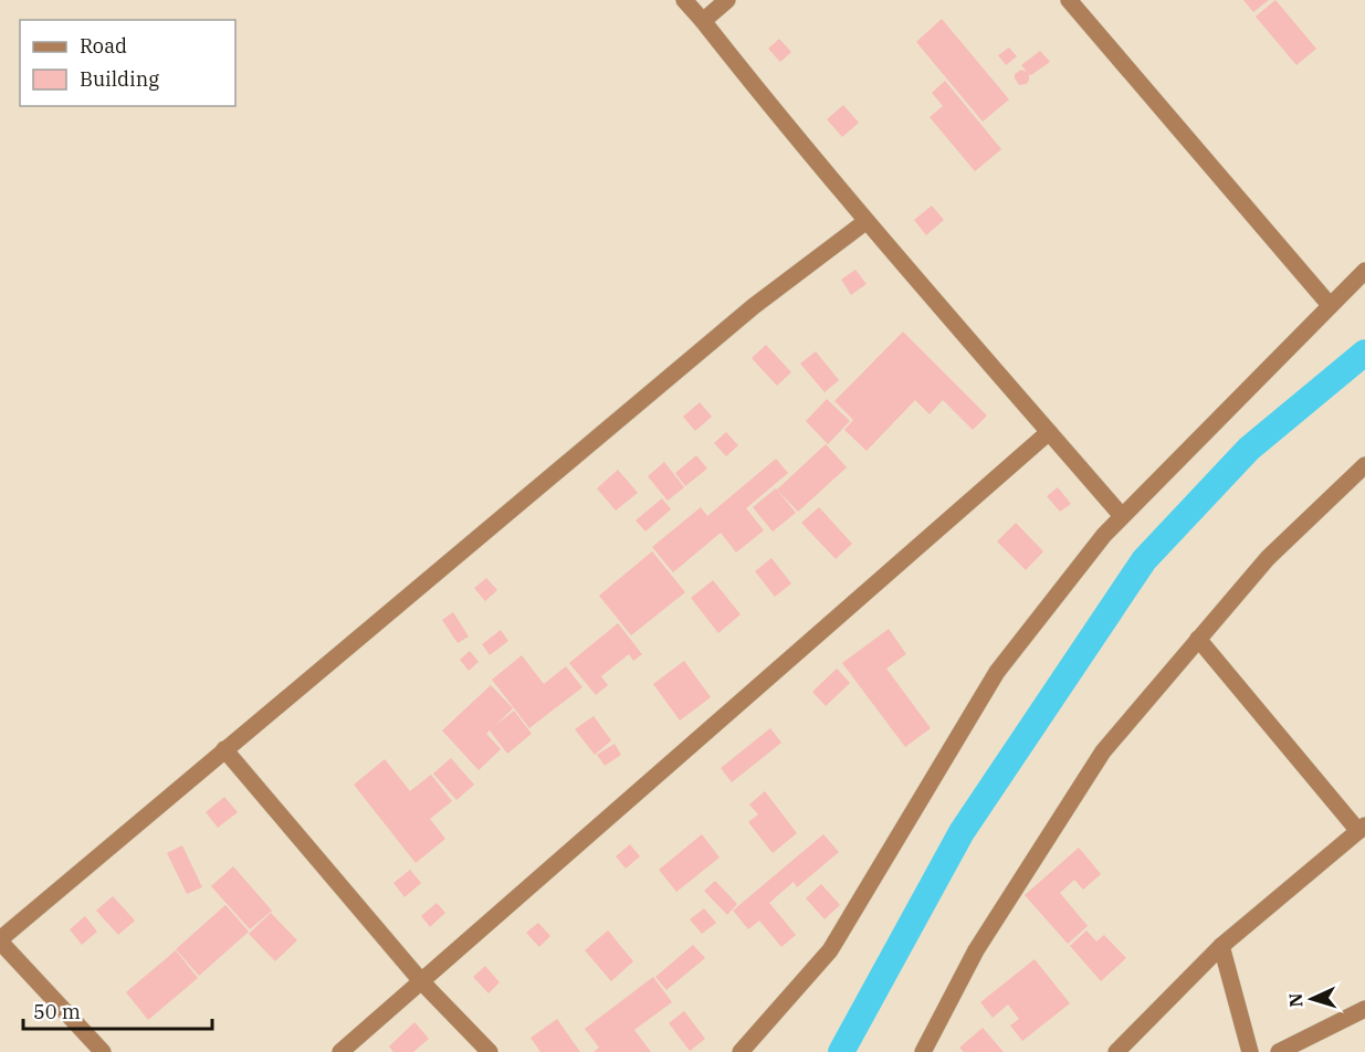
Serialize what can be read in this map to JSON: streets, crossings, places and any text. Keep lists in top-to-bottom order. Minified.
{"legend":["Road","Building"],"scale_bar":"50 m","north":"left"}
